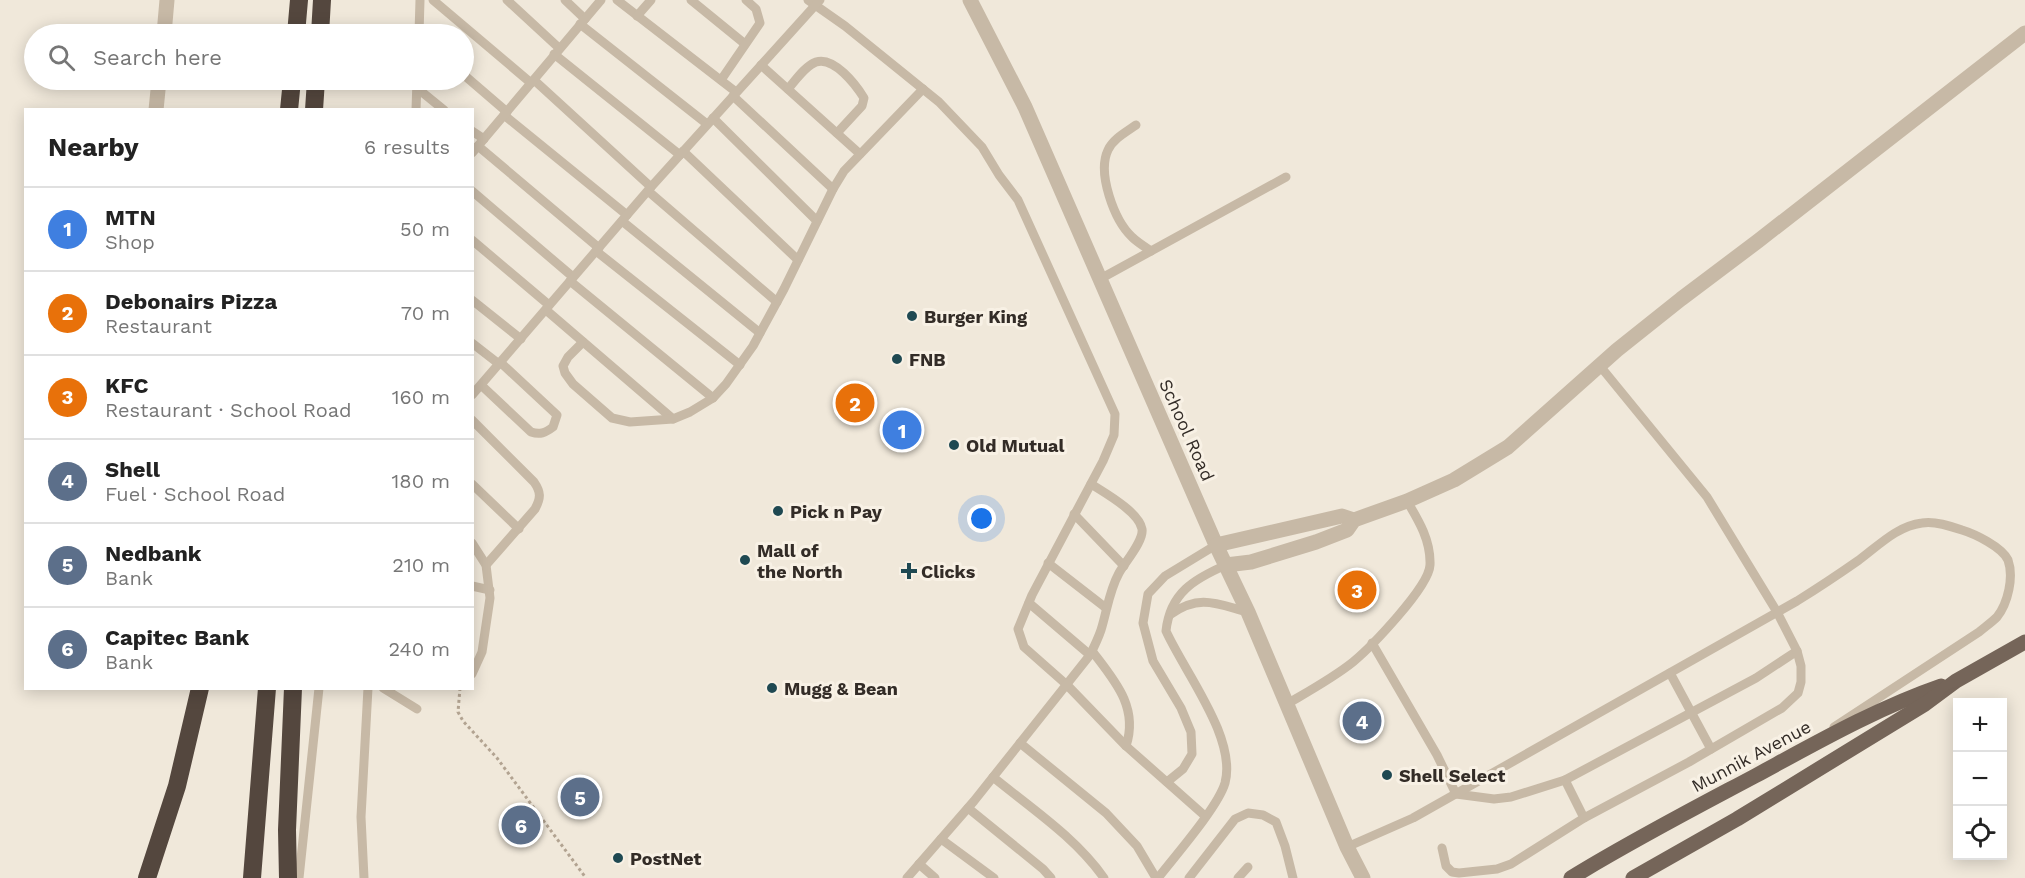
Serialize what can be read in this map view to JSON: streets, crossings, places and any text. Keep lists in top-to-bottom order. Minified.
{"streets":{"main road":["Munnik Avenue"],"street":["School Road"]},"places":{"other":["Burger King","FNB","Old Mutual","Pick n Pay","Mall of the North","Mugg & Bean","Shell Select","PostNet"],"health":["Clicks"]},"page":{"search":"Search here","heading":["Nearby","6 results"],"list":[{"mark":"1","name":"MTN","note":"Shop","value":"50 m"},{"mark":"2","name":"Debonairs Pizza","note":"Restaurant","value":"70 m"},{"mark":"3","name":"KFC","note":"Restaurant · School Road","value":"160 m"},{"mark":"4","name":"Shell","note":"Fuel · School Road","value":"180 m"},{"mark":"5","name":"Nedbank","note":"Bank","value":"210 m"},{"mark":"6","name":"Capitec Bank","note":"Bank","value":"240 m"}],"pins":["2","1","3","4","5","6"],"map_buttons":["+","−"]}}
